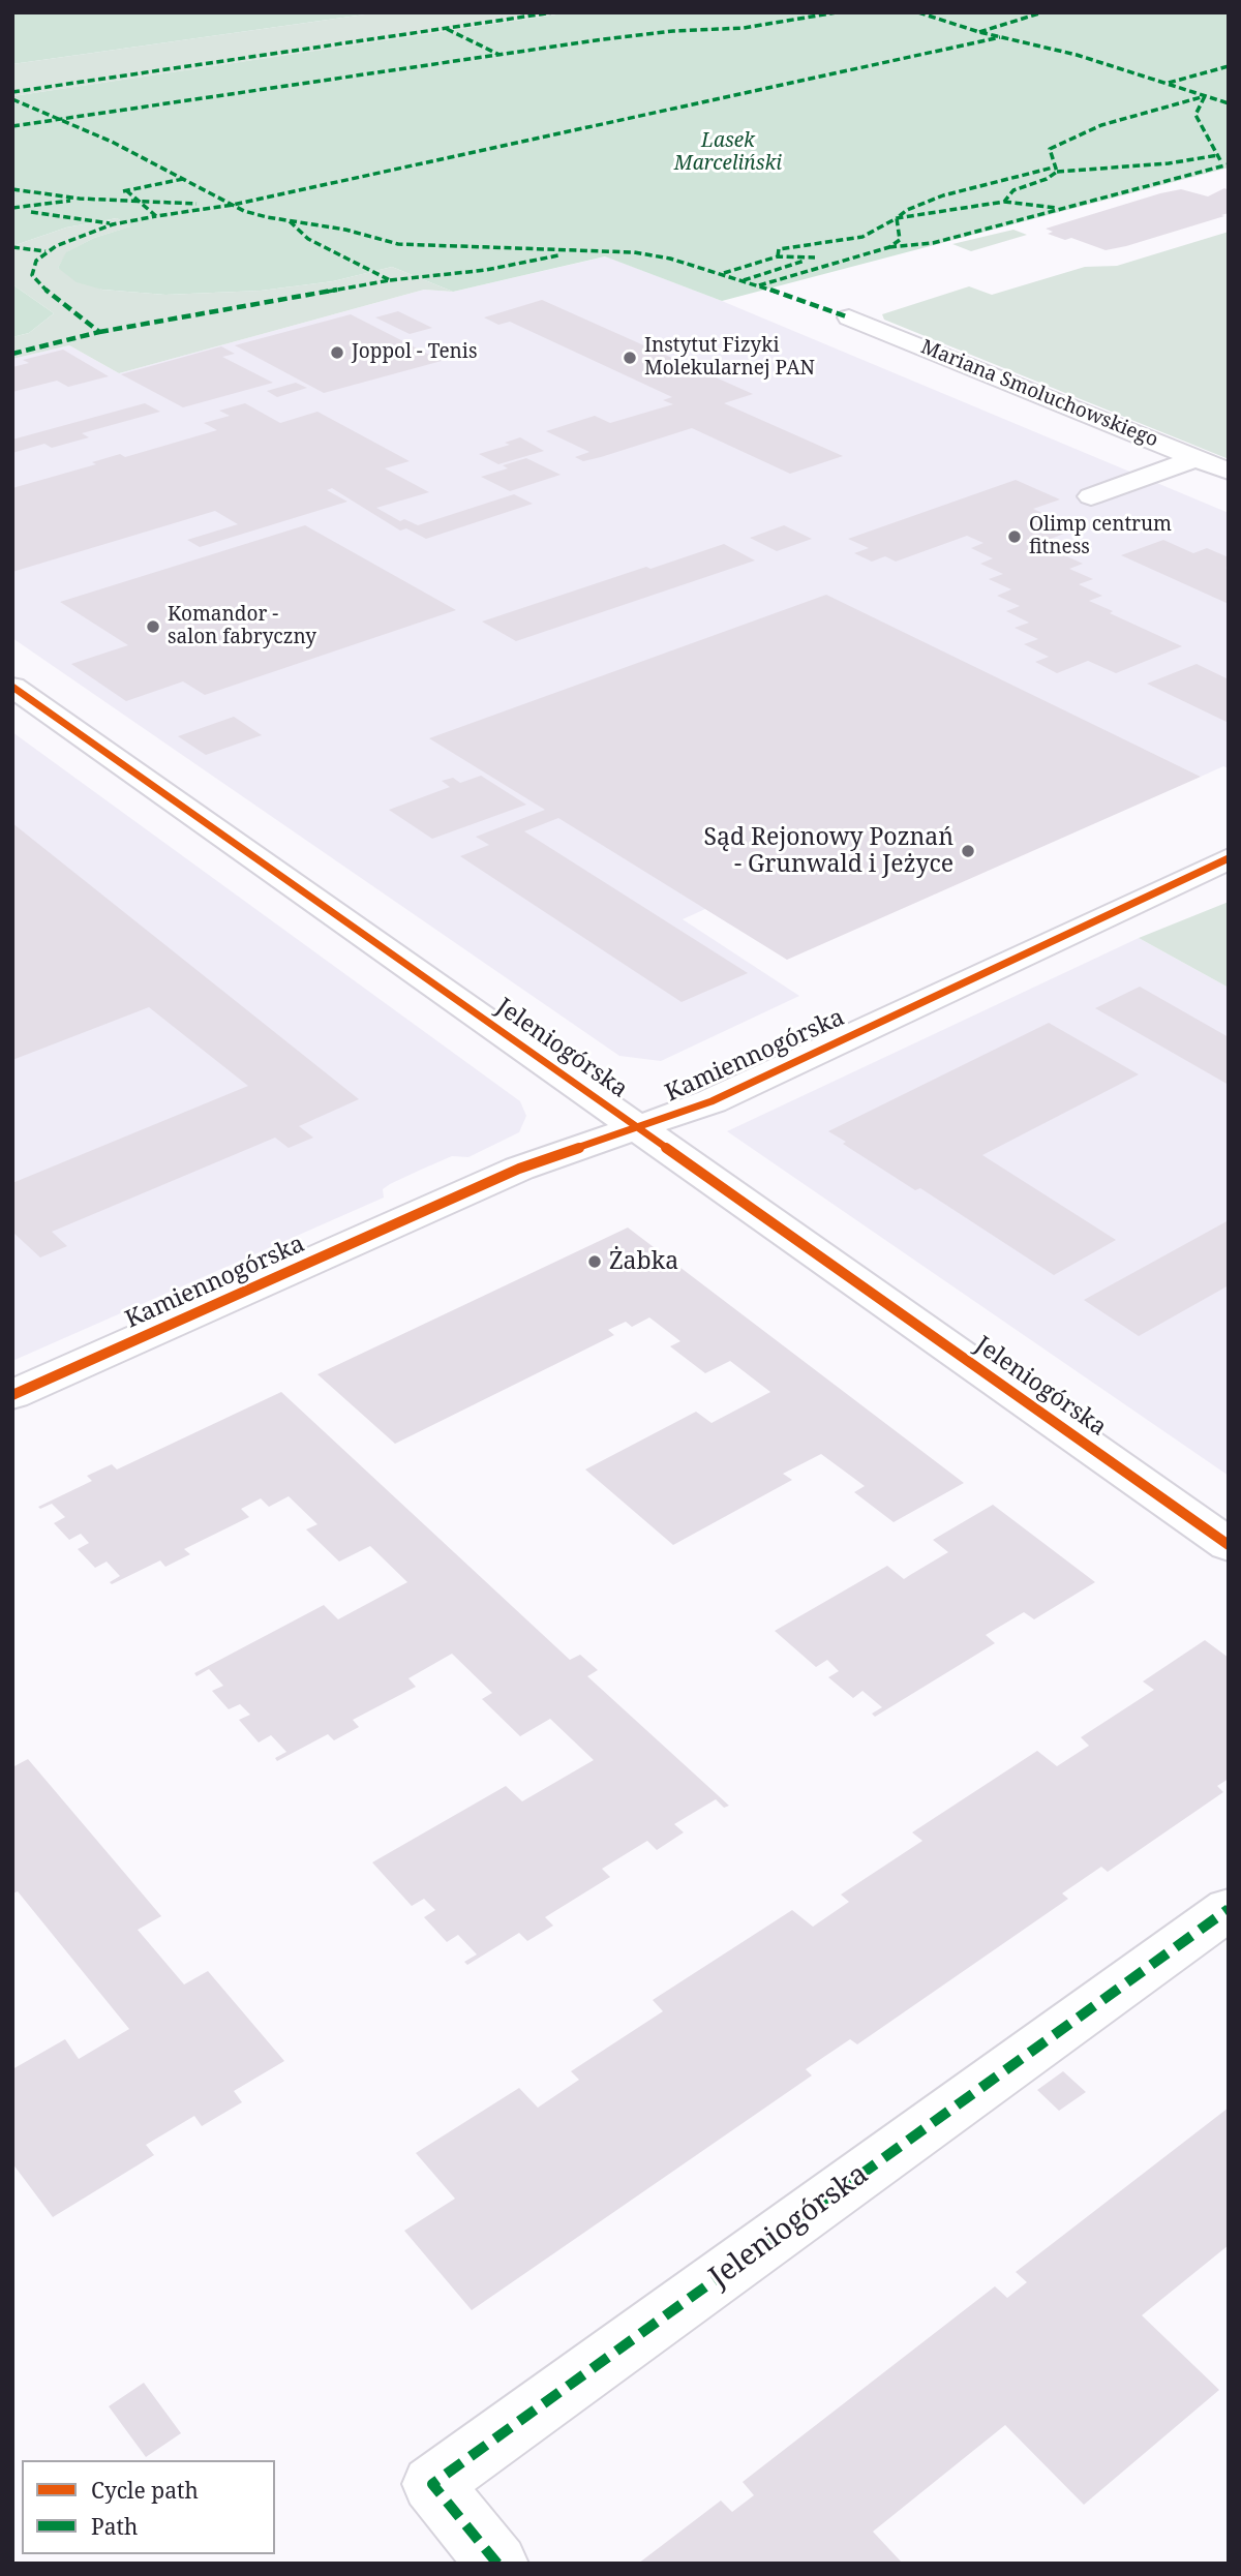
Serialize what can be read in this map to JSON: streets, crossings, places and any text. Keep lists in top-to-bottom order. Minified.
{"streets":{"street":["Mariana Smoluchowskiego","Jeleniogórska","Kamiennogórska"]},"crossings":[["Jeleniogórska","Kamiennogórska"]],"parks":["Lasek Marceliński"],"places":["Joppol - Tenis","Instytut Fizyki Molekularnej PAN","Olimp centrum fitness","Komandor - salon fabryczny","Sąd Rejonowy Poznań - Grunwald i Jeżyce","Żabka"],"legend":["Cycle path","Path"]}
